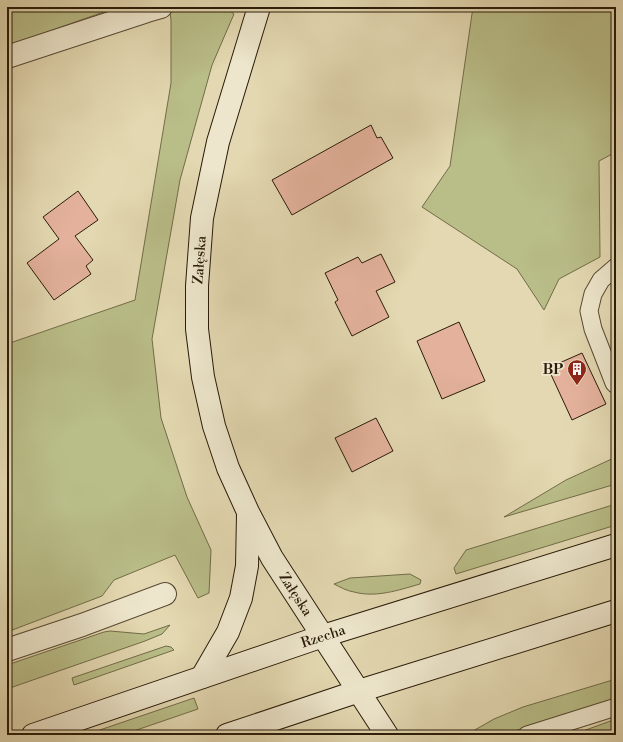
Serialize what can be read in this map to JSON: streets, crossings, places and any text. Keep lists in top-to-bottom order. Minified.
{"streets":{"street":["Załęska","Rzecha"]},"crossings":[["Załęska","Rzecha"]],"places":{"building":["BP"]}}
